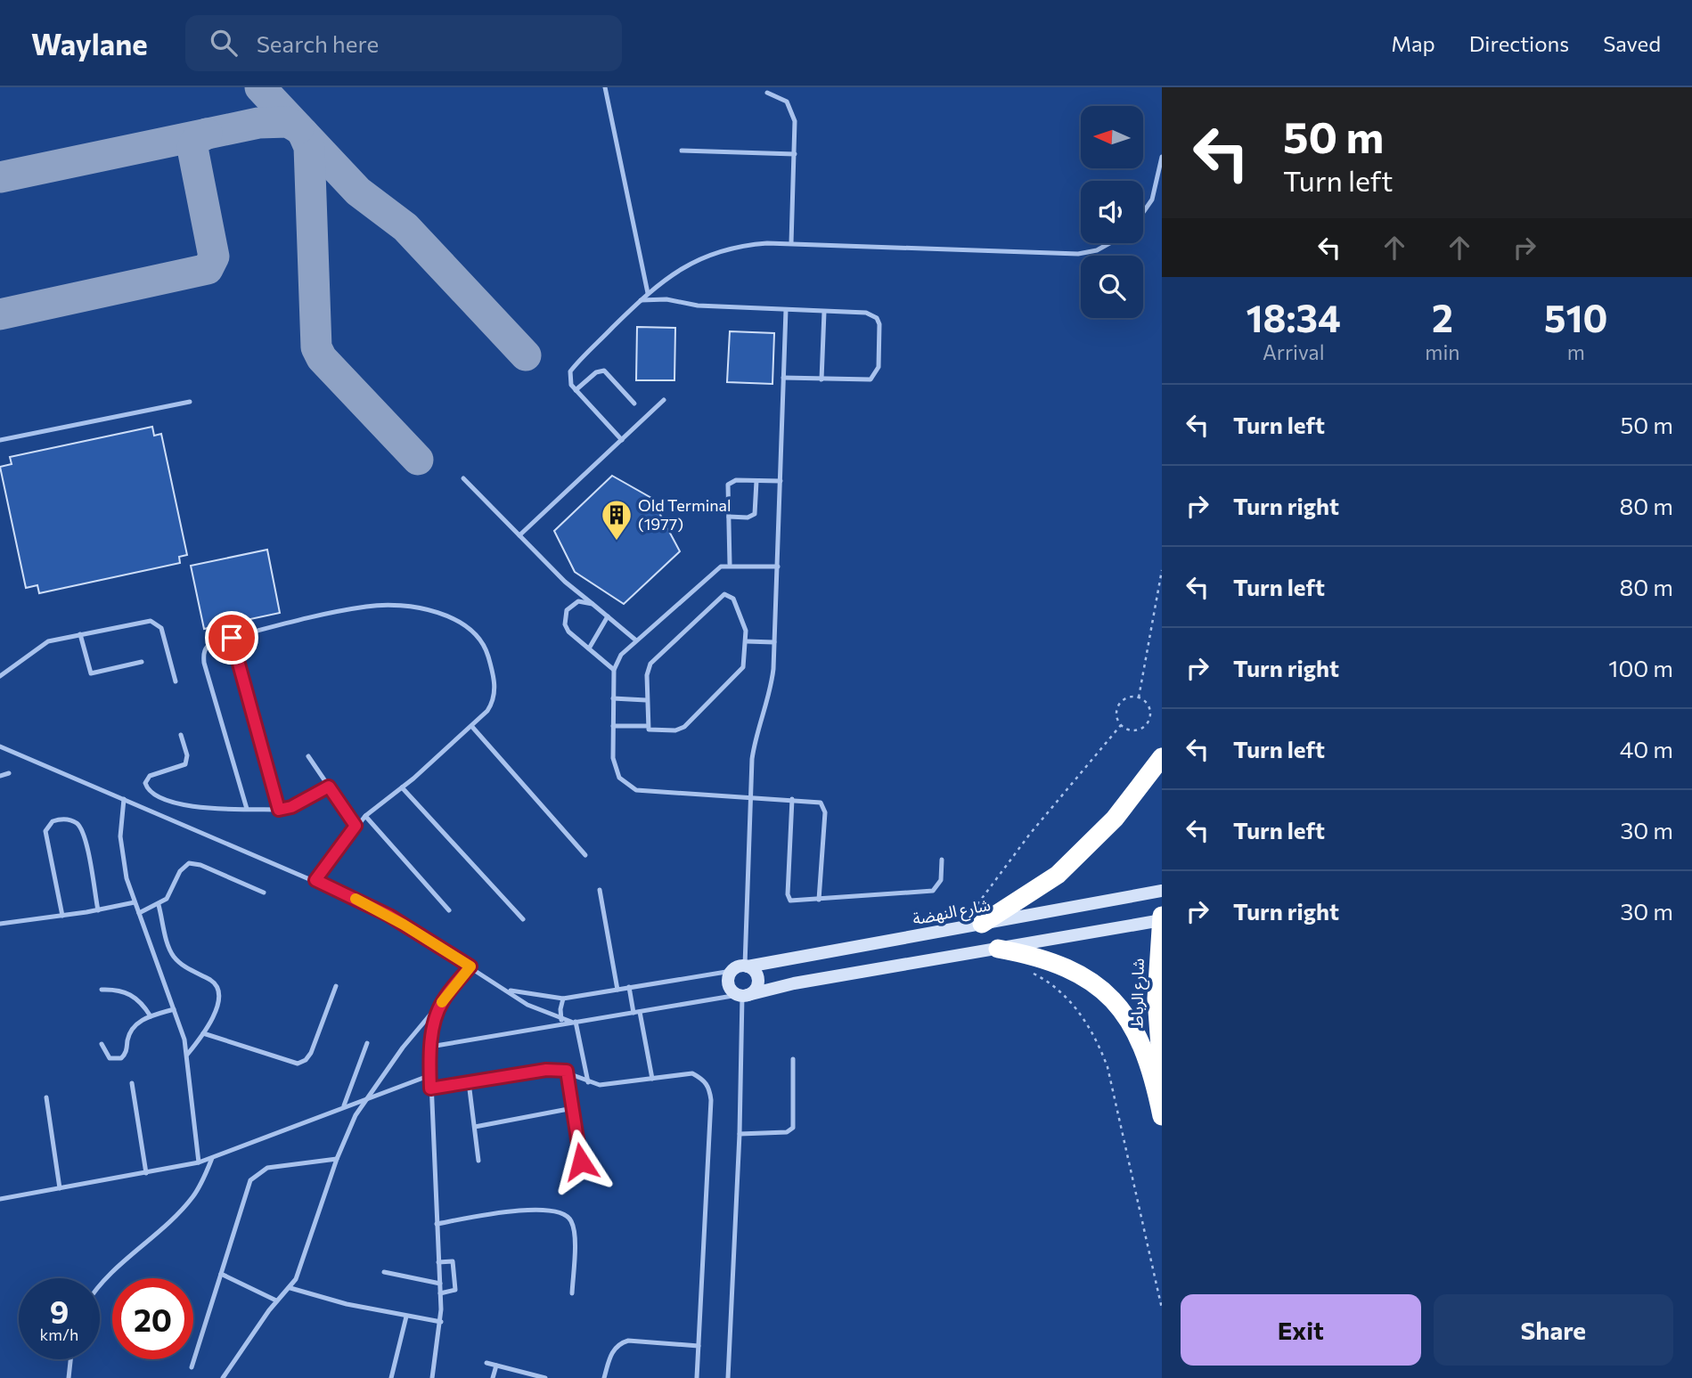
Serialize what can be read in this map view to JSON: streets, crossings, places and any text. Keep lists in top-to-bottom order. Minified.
{"streets":{"highway":["شارع الرباط"],"main road":["شارع النهضة"]},"places":{"building":["Old Terminal (1977)"]},"north":"left","page":{"header":"Waylane","search":"Search here","nav":["Map","Directions","Saved"],"turn":["50 m","Turn left"],"eta":["18:34","Arrival","2","min","510","m"],"list":[{"name":"Turn left","value":"50 m"},{"name":"Turn right","value":"80 m"},{"name":"Turn left","value":"80 m"},{"name":"Turn right","value":"100 m"},{"name":"Turn left","value":"40 m"},{"name":"Turn left","value":"30 m"},{"name":"Turn right","value":"30 m"}],"speed":"9 km/h","limit":"20","buttons":["Exit","Share"]}}
